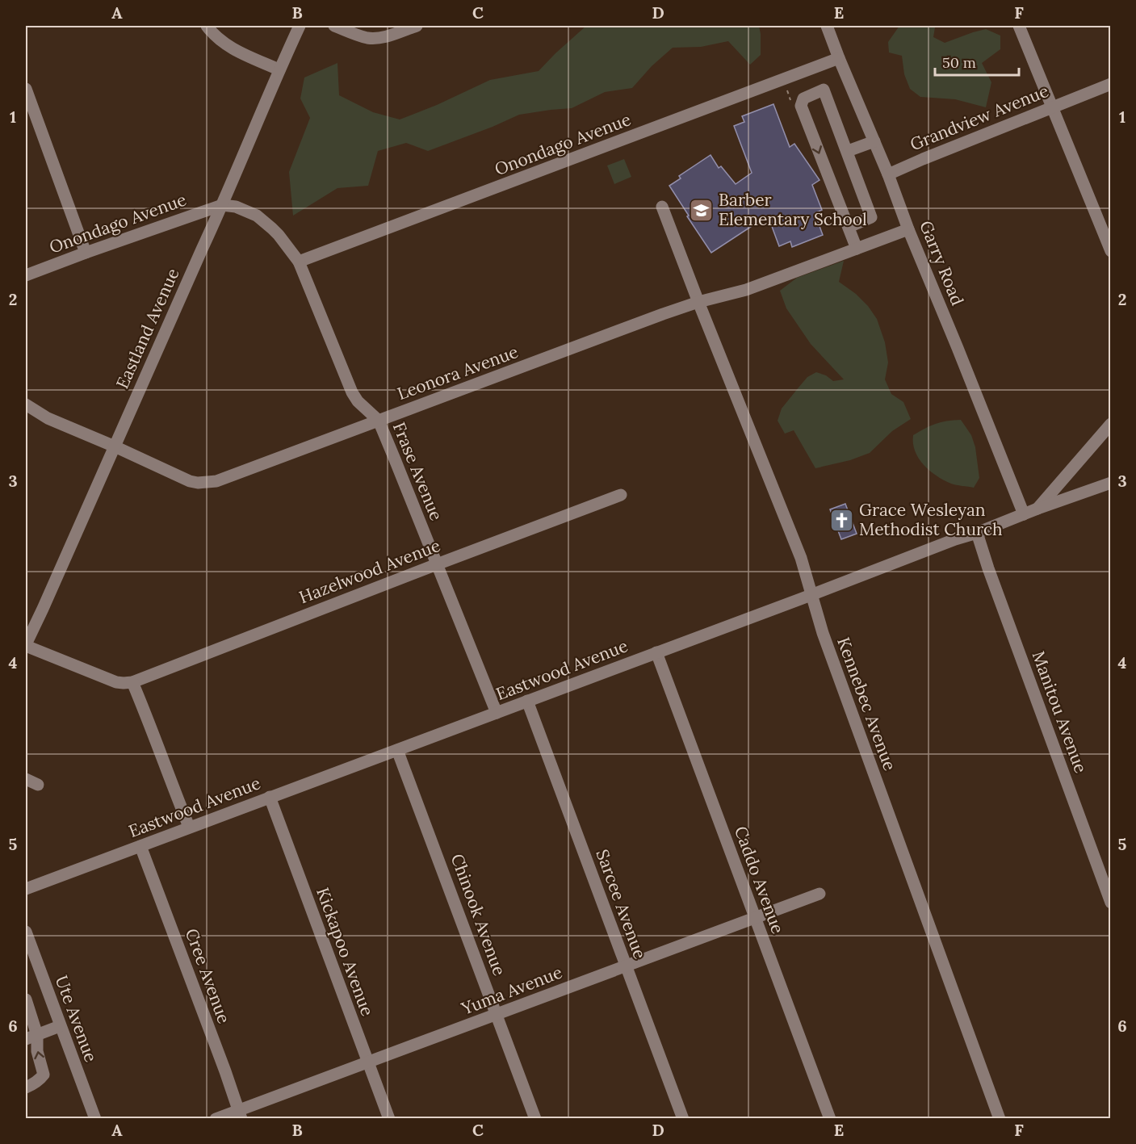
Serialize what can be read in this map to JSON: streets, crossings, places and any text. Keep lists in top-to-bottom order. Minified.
{"streets":{"street":["Grandview Avenue","Onondago Avenue","Garry Road","Eastland Avenue","Leonora Avenue","Frase Avenue","Hazelwood Avenue","Eastwood Avenue","Kennebec Avenue","Manitou Avenue","Caddo Avenue","Sarcee Avenue","Chinook Avenue","Kickapoo Avenue","Cree Avenue","Yuma Avenue","Ute Avenue"]},"crossings":[["Grandview Avenue","Garry Road"],["Onondago Avenue","Garry Road"],["Onondago Avenue","Eastland Avenue"],["Onondago Avenue","Frase Avenue"],["Garry Road","Leonora Avenue"],["Garry Road","Eastwood Avenue"],["Eastland Avenue","Leonora Avenue"],["Eastland Avenue","Frase Avenue"],["Leonora Avenue","Frase Avenue"],["Leonora Avenue","Kennebec Avenue"],["Frase Avenue","Hazelwood Avenue"],["Frase Avenue","Eastwood Avenue"],["Eastwood Avenue","Kennebec Avenue"],["Eastwood Avenue","Manitou Avenue"],["Eastwood Avenue","Caddo Avenue"],["Eastwood Avenue","Sarcee Avenue"],["Eastwood Avenue","Chinook Avenue"],["Eastwood Avenue","Kickapoo Avenue"],["Eastwood Avenue","Cree Avenue"],["Caddo Avenue","Yuma Avenue"],["Sarcee Avenue","Yuma Avenue"],["Chinook Avenue","Yuma Avenue"],["Kickapoo Avenue","Yuma Avenue"],["Cree Avenue","Yuma Avenue"]],"places":{"school or university":["Barber Elementary School"],"church":["Grace Wesleyan Methodist Church"]},"scale_bar":"50 m","grid":{"columns":["A","B","C","D","E","F"],"rows":["1","2","3","4","5","6"]}}
